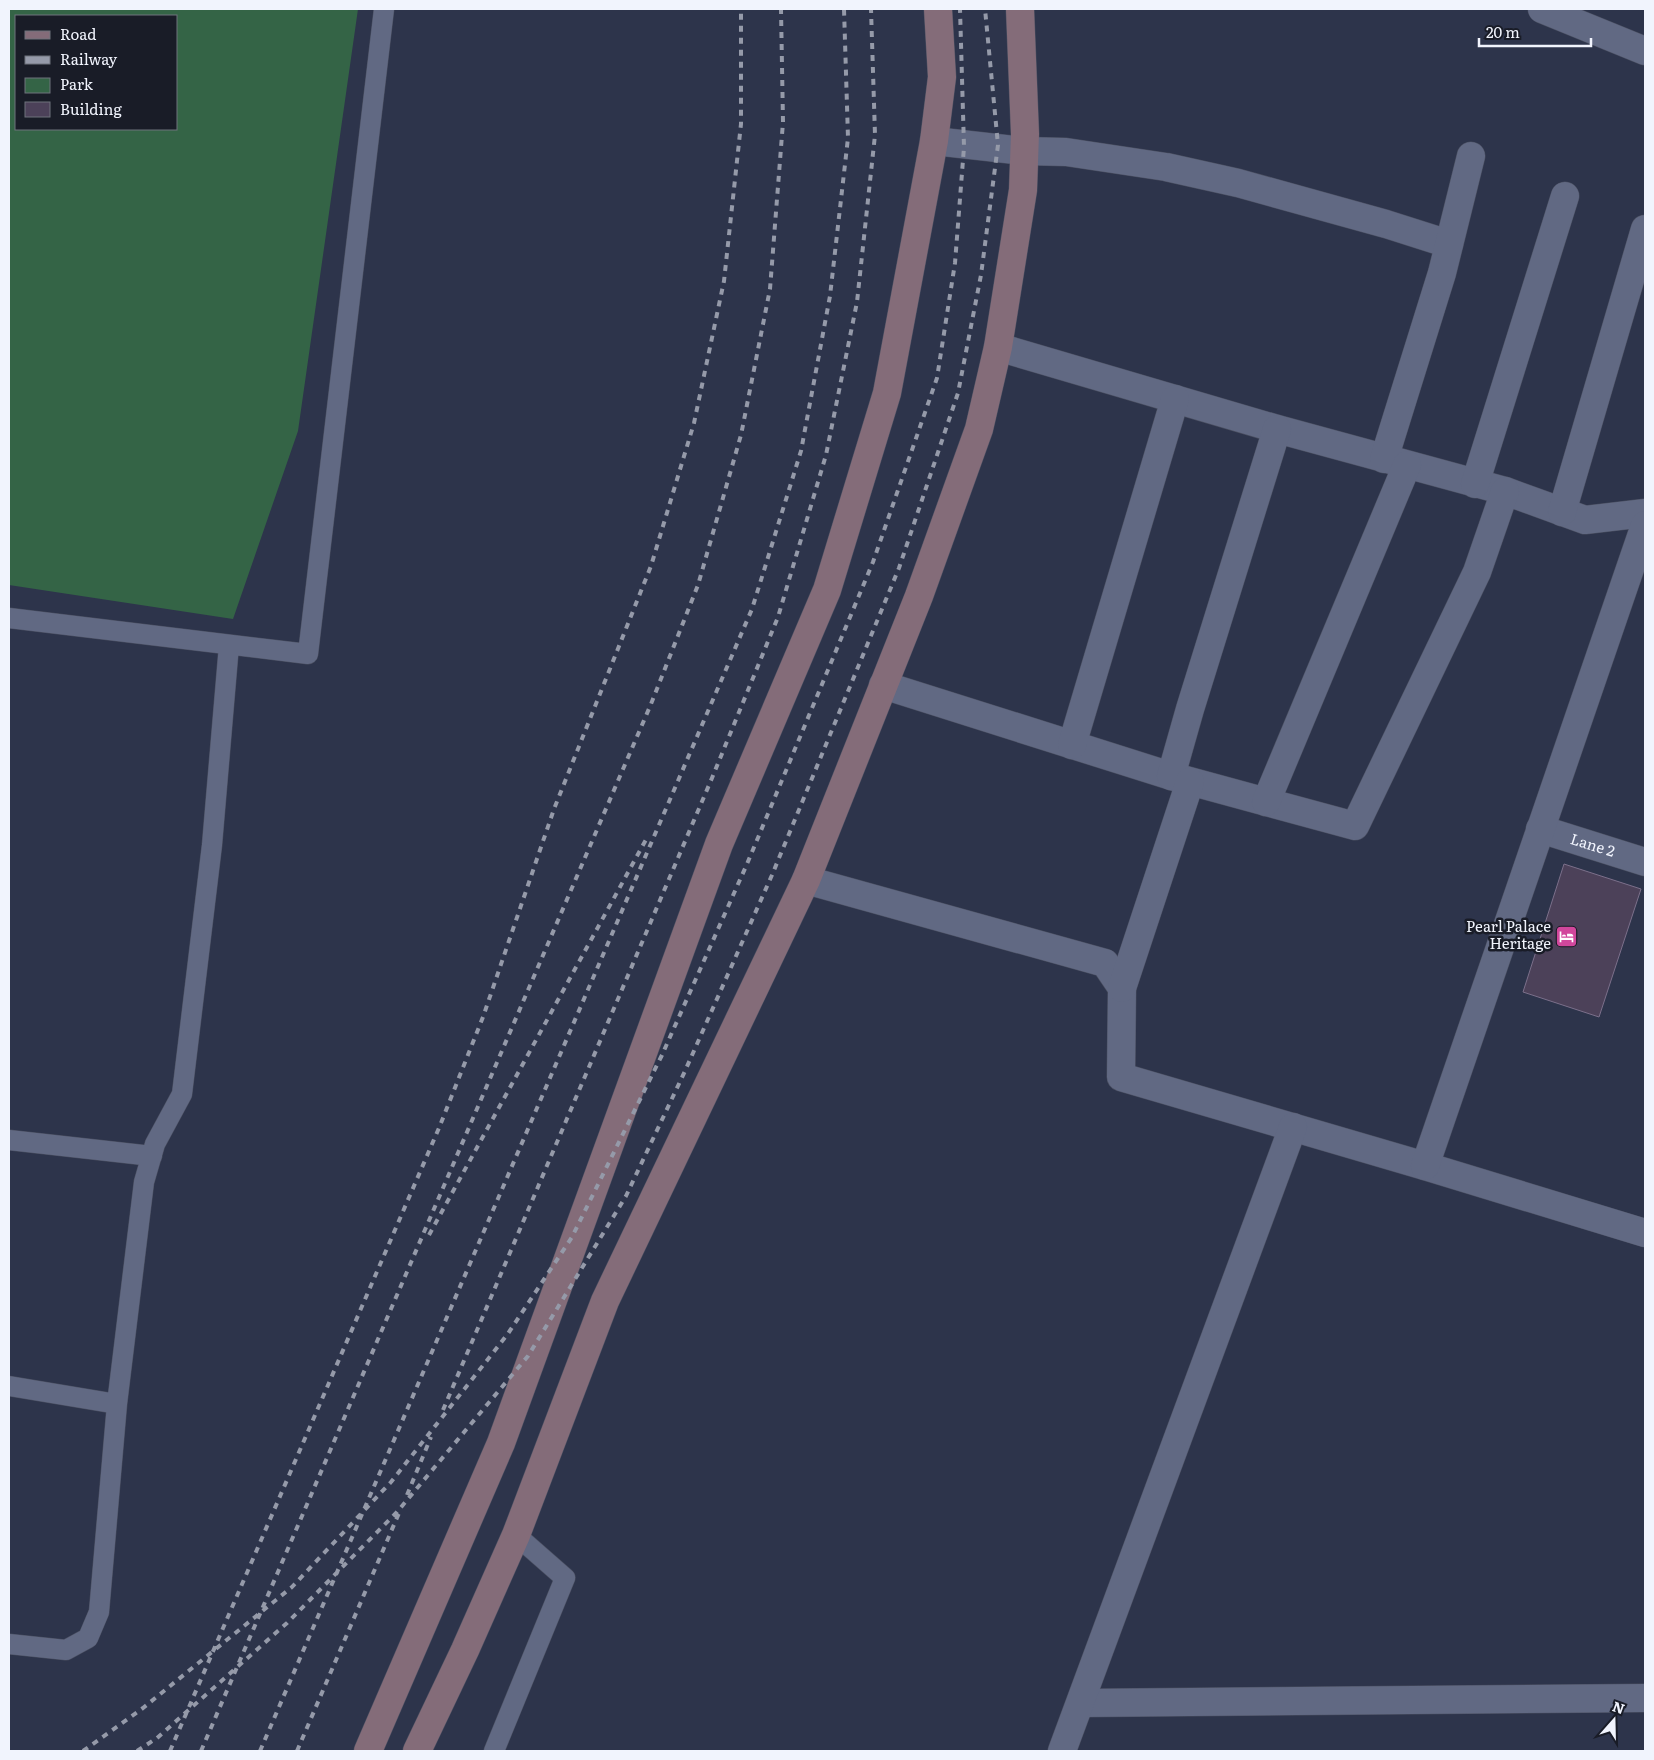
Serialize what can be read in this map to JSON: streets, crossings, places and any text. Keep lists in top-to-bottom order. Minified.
{"streets":{"street":["Lane 2"]},"places":{"hotel":["Pearl Palace Heritage"]},"legend":["Road","Railway","Park","Building"],"scale_bar":"20 m","north":"top"}
